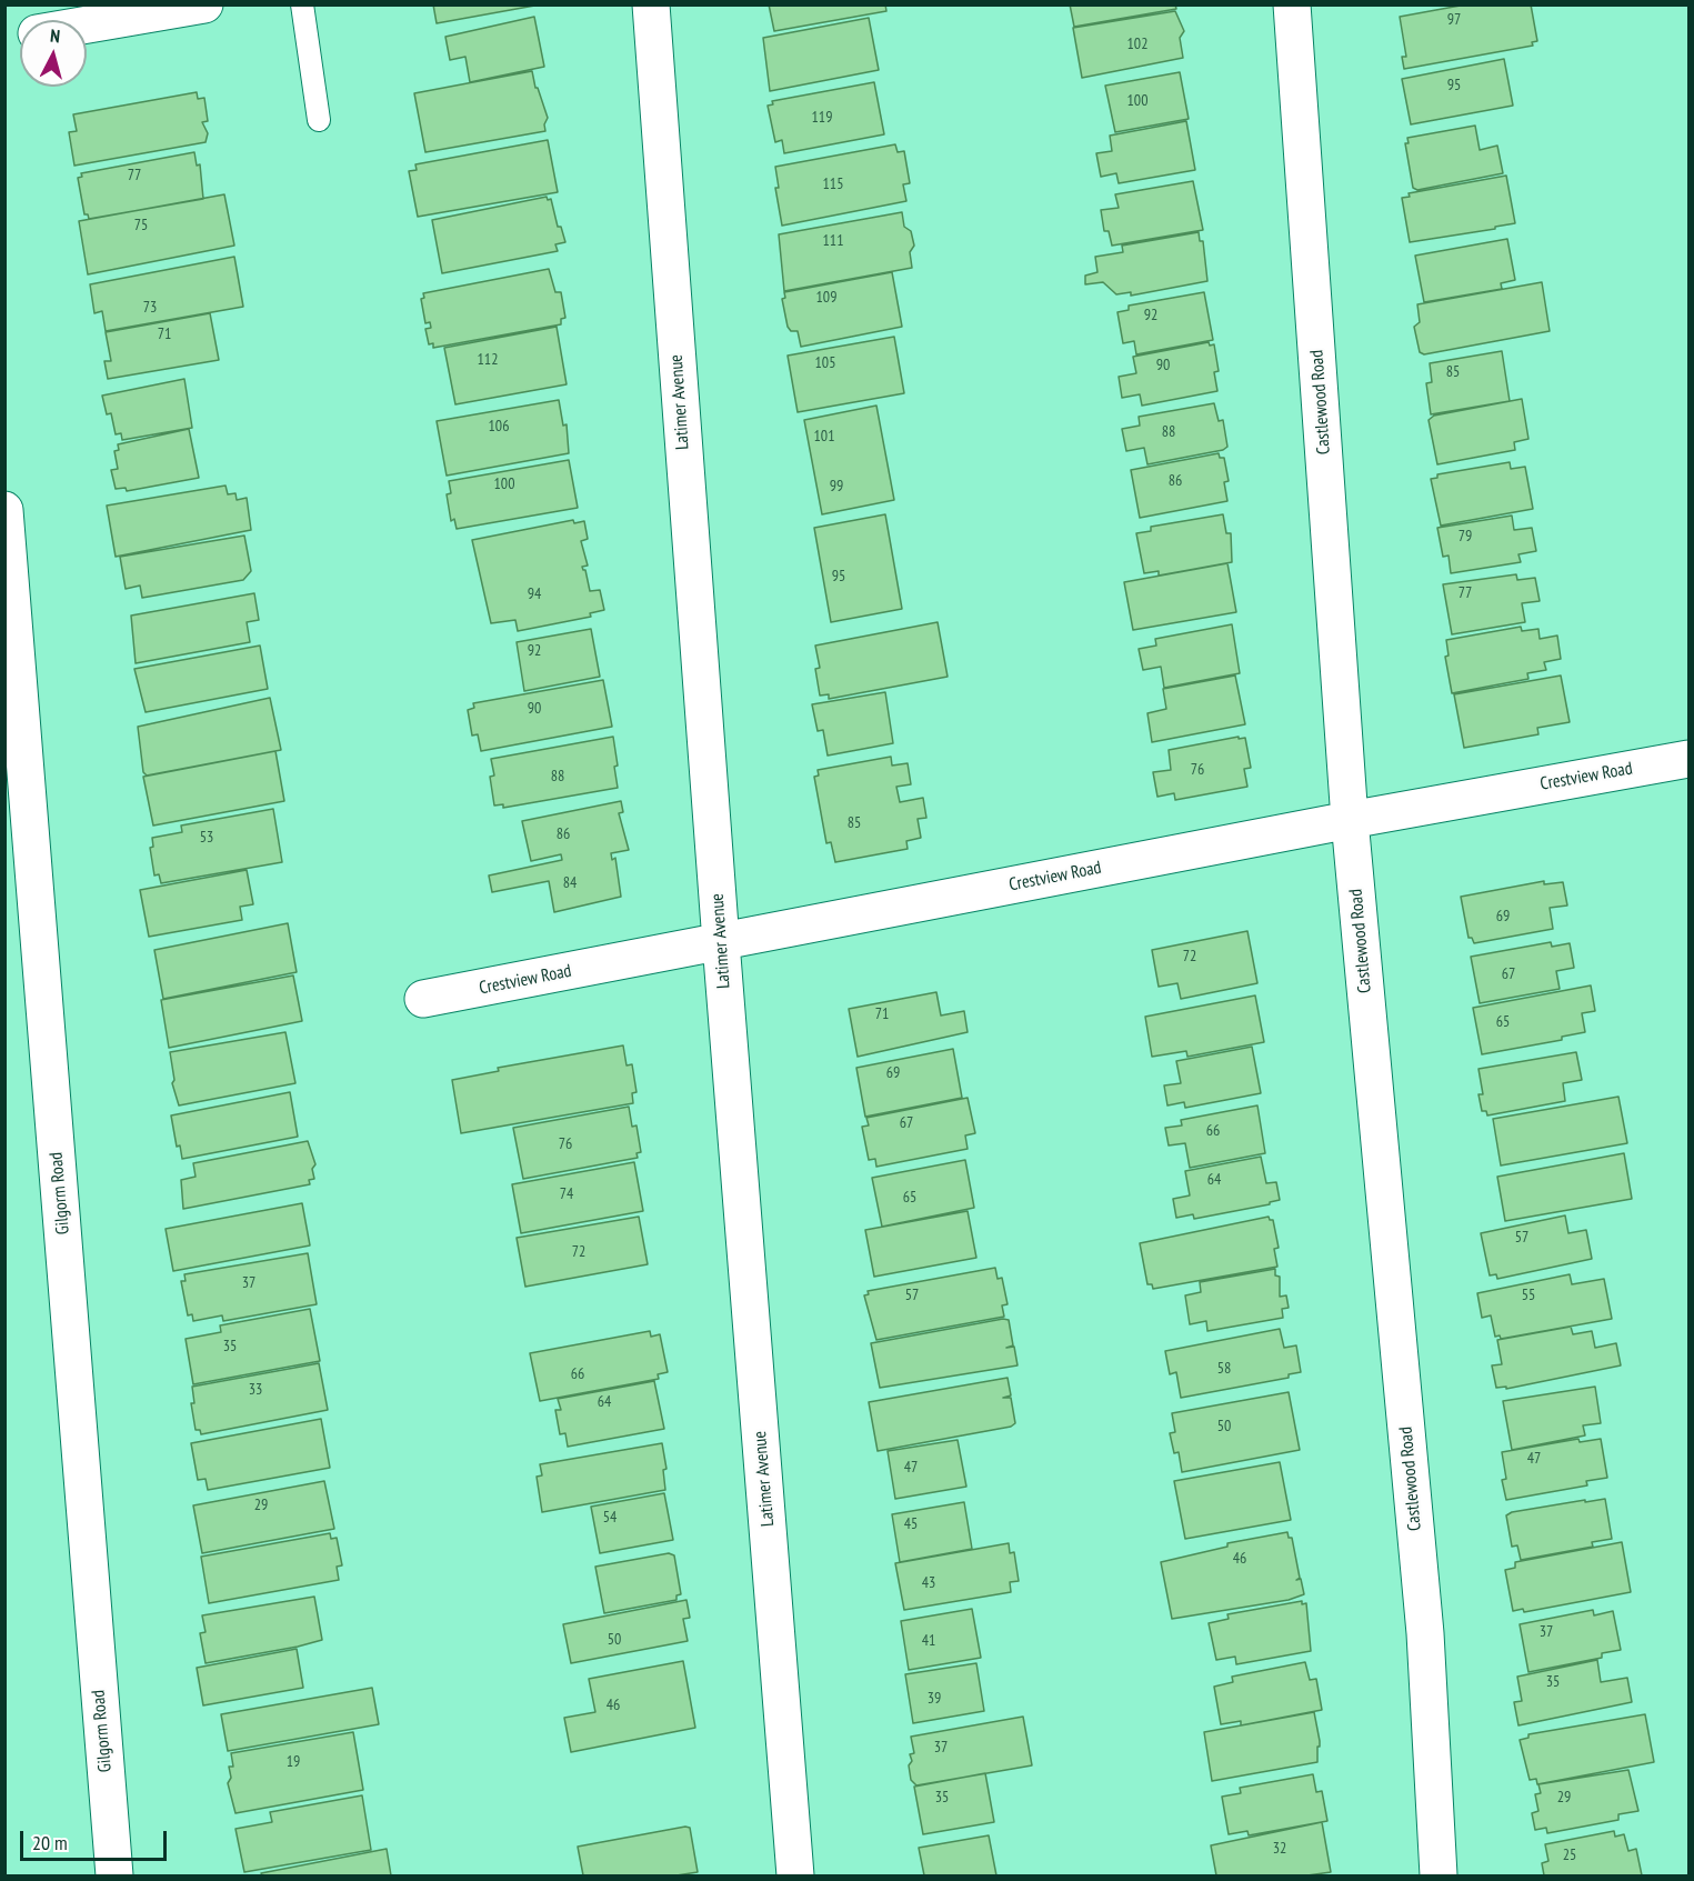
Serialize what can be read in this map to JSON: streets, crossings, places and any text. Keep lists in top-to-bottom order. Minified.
{"streets":{"street":["Latimer Avenue","Castlewood Road","Crestview Road","Gilgorm Road"]},"crossings":[["Latimer Avenue","Crestview Road"],["Castlewood Road","Crestview Road"]],"house_numbers":["97","102","95","100","119","77","115","75","111","109","73","92","71","112","105","90","85","106","88","101","86","100","99","79","95","77","94","92","90","76","88","85","86","53","84","69","72","67","71","65","69","67","66","76","64","74","65","57","72","37","57","55","35","58","66","33","64","50","47","47","29","54","45","46","43","37","50","41","35","39","46","37","19","35","29","32","25"],"scale_bar":"20 m","north":"top"}
